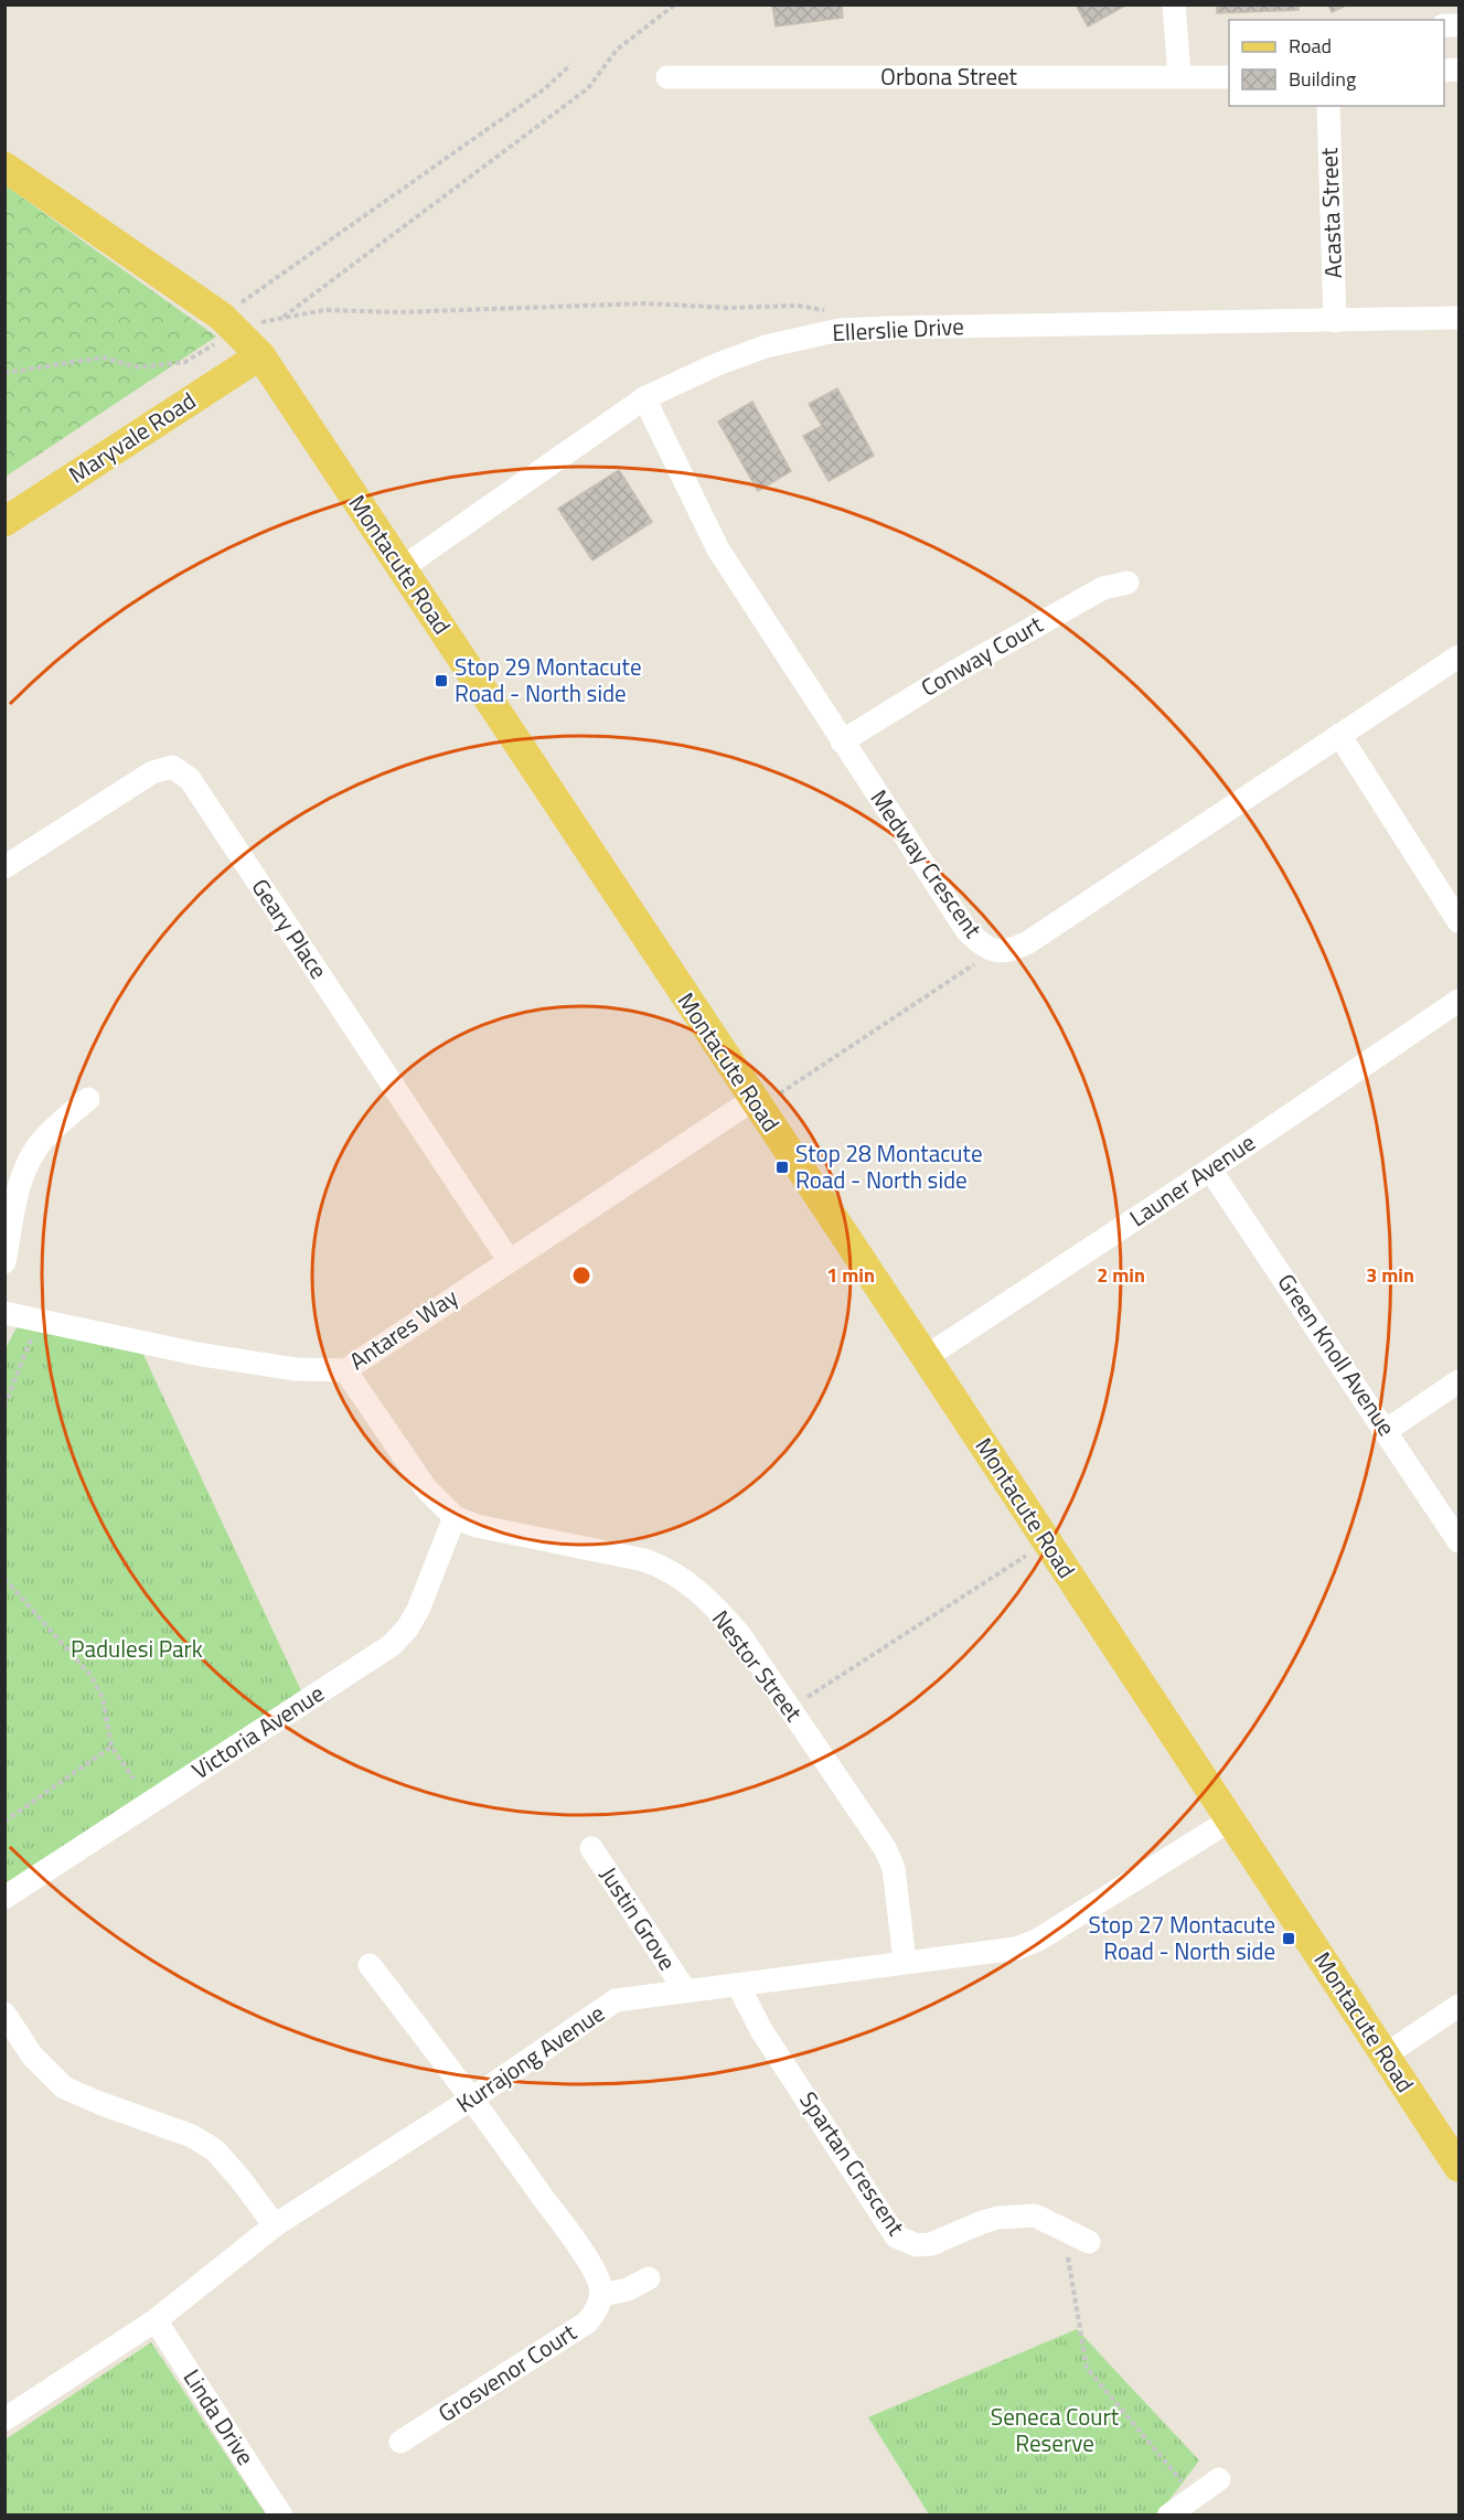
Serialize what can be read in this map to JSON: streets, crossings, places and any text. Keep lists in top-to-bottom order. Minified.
{"streets":{"main road":["Maryvale Road","Montacute Road"],"street":["Orbona Street","Acasta Street","Ellerslie Drive","Conway Court","Medway Crescent","Geary Place","Launer Avenue","Antares Way","Green Knoll Avenue","Nestor Street","Victoria Avenue","Justin Grove","Kurrajong Avenue","Spartan Crescent","Grosvenor Court","Linda Drive"]},"crossings":[["Acasta Street","Ellerslie Drive"],["Ellerslie Drive","Montacute Road"],["Ellerslie Drive","Medway Crescent"],["Maryvale Road","Montacute Road"],["Montacute Road","Launer Avenue"],["Montacute Road","Antares Way"],["Montacute Road","Kurrajong Avenue"],["Conway Court","Medway Crescent"],["Geary Place","Antares Way"],["Launer Avenue","Green Knoll Avenue"],["Antares Way","Nestor Street"],["Nestor Street","Victoria Avenue"],["Nestor Street","Kurrajong Avenue"],["Justin Grove","Kurrajong Avenue"],["Kurrajong Avenue","Spartan Crescent"],["Kurrajong Avenue","Linda Drive"]],"parks":["Padulesi Park","Seneca Court Reserve"],"places":{"transit":["Stop 29 Montacute Road - North side","Stop 28 Montacute Road - North side","Stop 27 Montacute Road - North side"]},"legend":["Road","Building"],"rings":["1 min","2 min","3 min"]}
